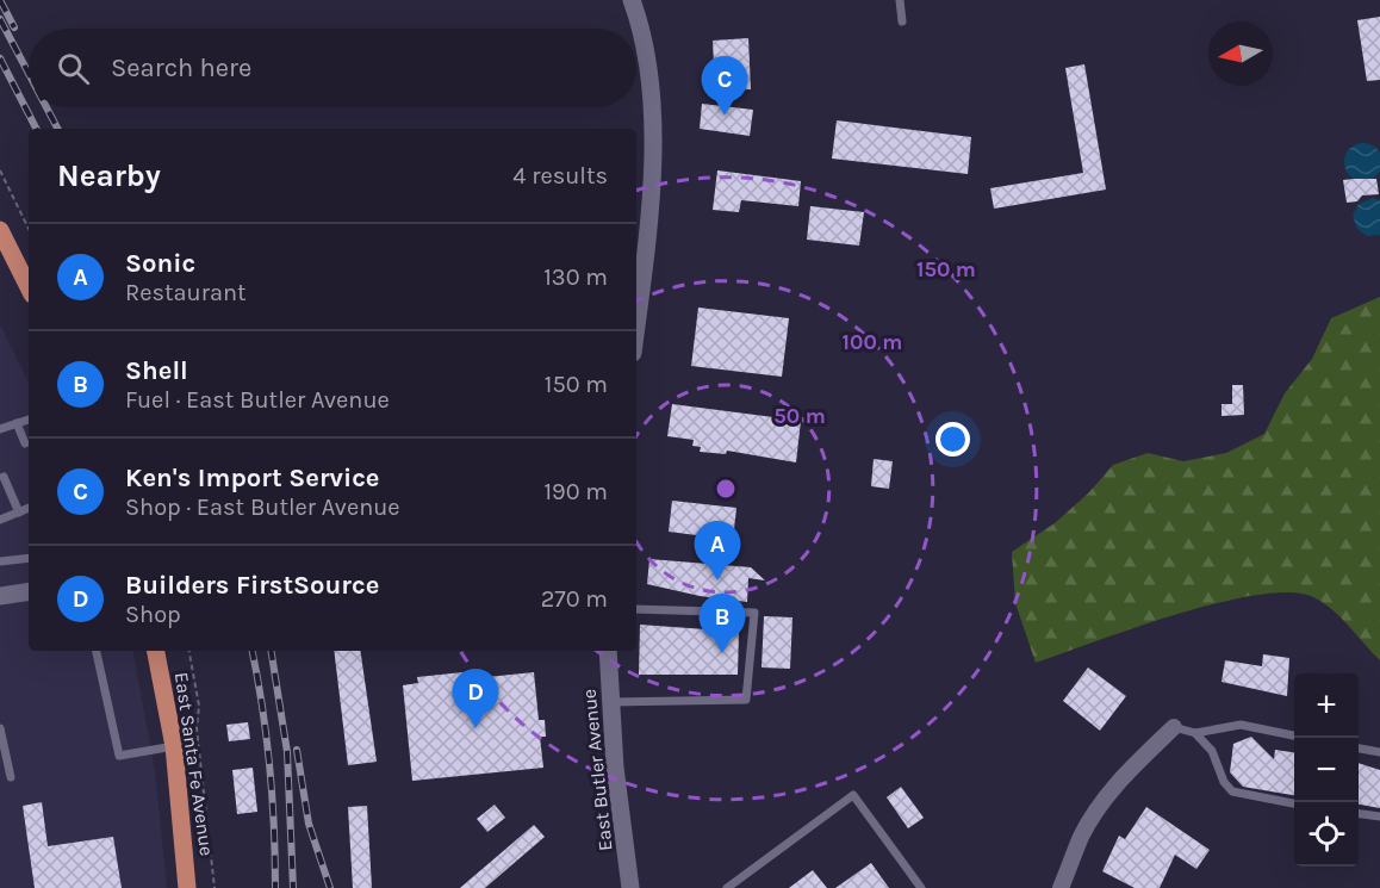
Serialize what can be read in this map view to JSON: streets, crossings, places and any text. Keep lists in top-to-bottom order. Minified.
{"streets":{"main road":["East Santa Fe Avenue","East Butler Avenue"]},"north":"left","page":{"search":"Search here","pins":["C","A","B","D"],"heading":["Nearby","4 results"],"list":[{"mark":"A","name":"Sonic","note":"Restaurant","value":"130 m"},{"mark":"B","name":"Shell","note":"Fuel · East Butler Avenue","value":"150 m"},{"mark":"C","name":"Ken's Import Service","note":"Shop · East Butler Avenue","value":"190 m"},{"mark":"D","name":"Builders FirstSource","note":"Shop","value":"270 m"}],"map_buttons":["+","−"]},"rings":["150 m","100 m","50 m"]}
